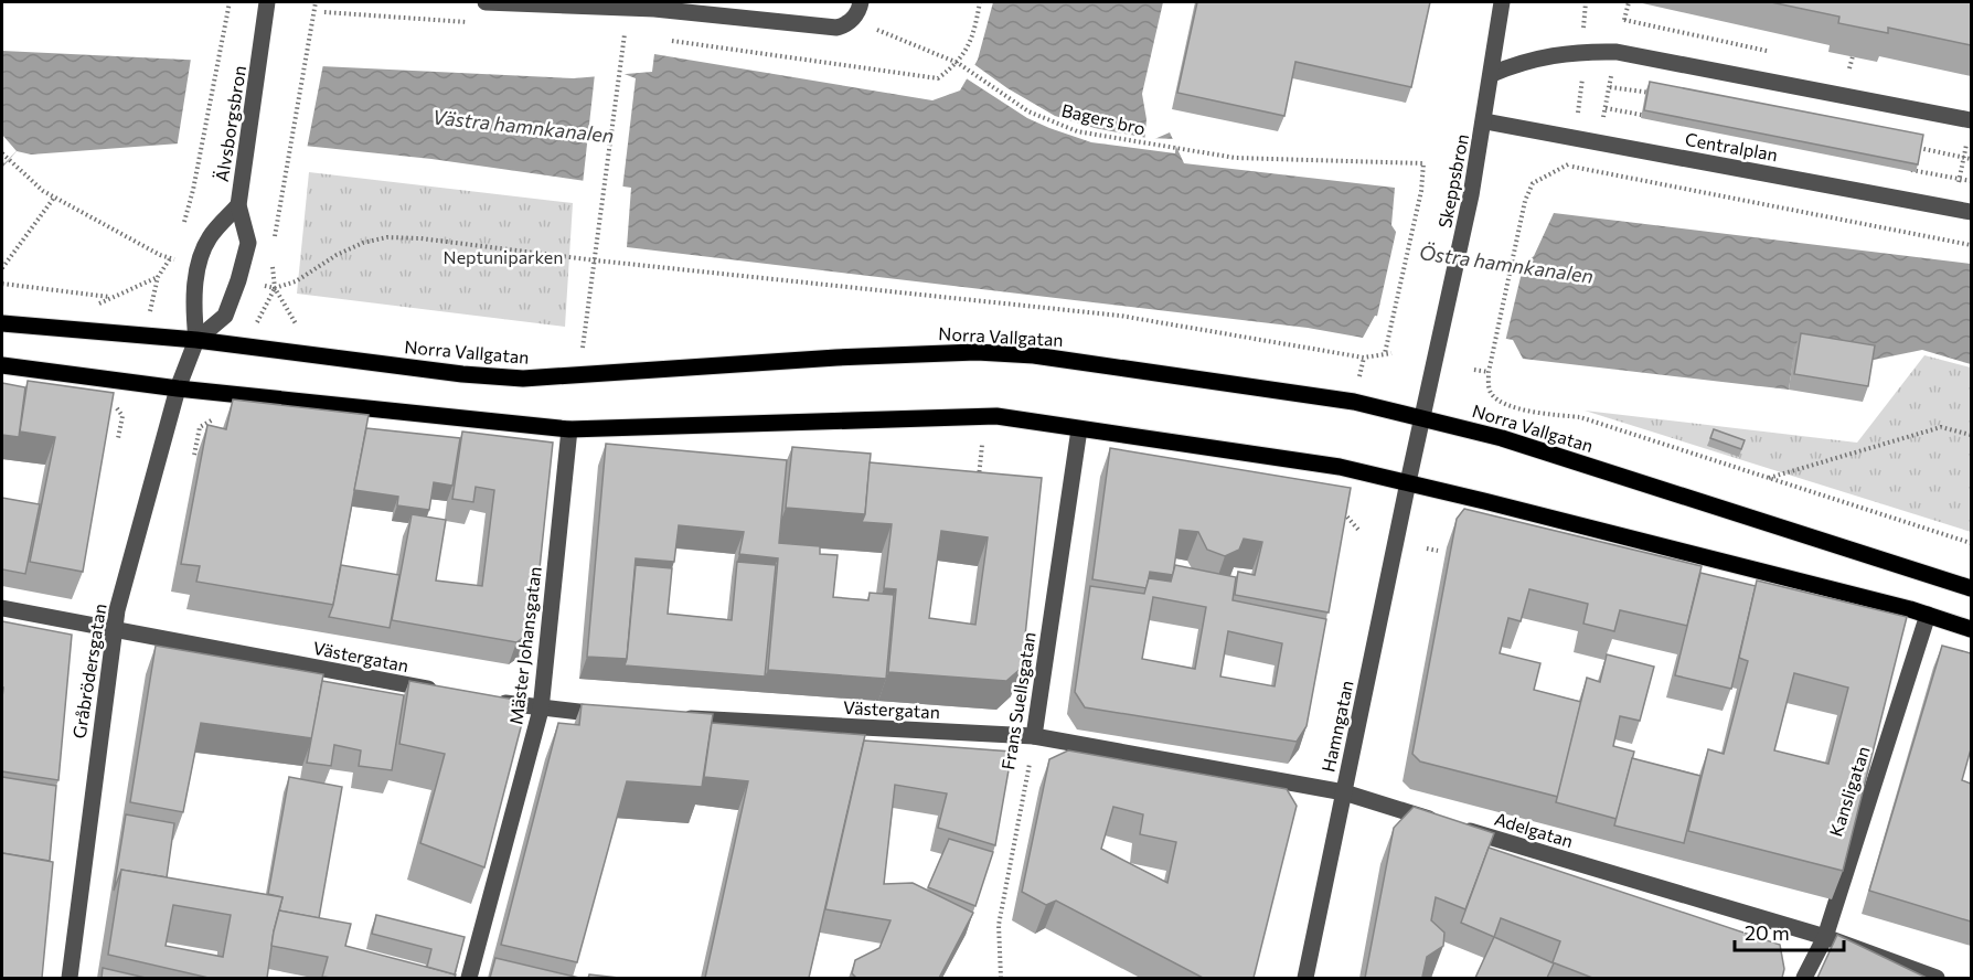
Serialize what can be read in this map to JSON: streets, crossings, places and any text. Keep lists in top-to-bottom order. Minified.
{"streets":{"main road":["Norra Vallgatan"],"street":["Älvsborgsbron","Centralplan","Skeppsbron","Mäster Johansgatan","Västergatan","Gråbrödersgatan","Frans Suellsgatan","Hamngatan","Kansligatan","Adelgatan"],"path":["Bagers bro"]},"crossings":[["Älvsborgsbron","Gråbrödersgatan"],["Centralplan","Skeppsbron"],["Skeppsbron","Norra Vallgatan"],["Skeppsbron","Hamngatan"],["Norra Vallgatan","Gråbrödersgatan"],["Västergatan","Gråbrödersgatan"],["Västergatan","Frans Suellsgatan"],["Västergatan","Adelgatan"],["Frans Suellsgatan","Adelgatan"],["Hamngatan","Adelgatan"],["Kansligatan","Adelgatan"]],"water":["Västra hamnkanalen","Östra hamnkanalen"],"parks":["Neptuniparken"],"scale_bar":"20 m"}
